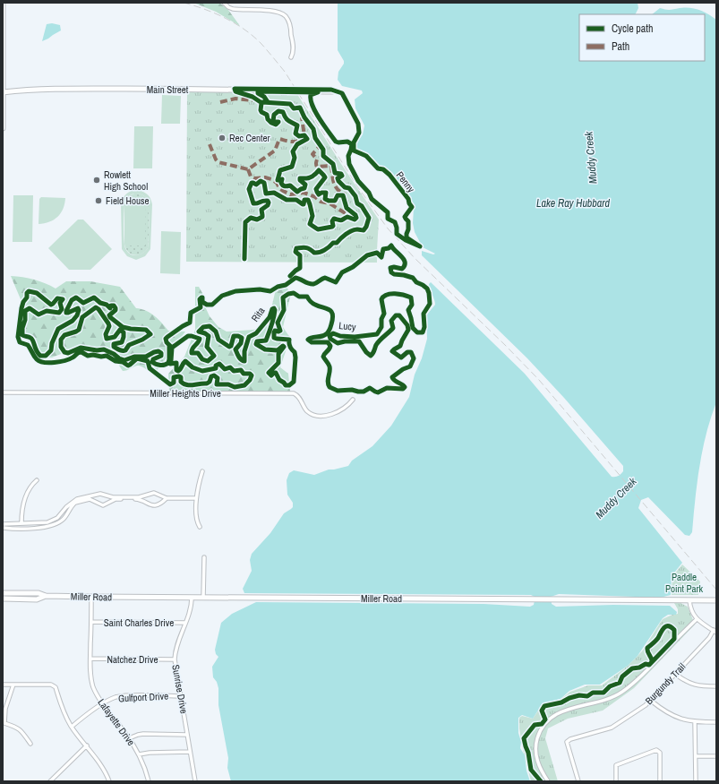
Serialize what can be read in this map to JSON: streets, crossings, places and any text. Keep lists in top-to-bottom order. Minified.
{"streets":{"main road":["Main Street","Miller Road"],"street":["Miller Heights Drive","Saint Charles Drive","Natchez Drive","Burgundy Trail","Sunrise Drive","Gulfport Drive","Lafayette Drive"],"cycle path":["Penny","Rita"]},"crossings":[["Miller Road","Sunrise Drive"],["Miller Road","Lafayette Drive"],["Saint Charles Drive","Sunrise Drive"],["Saint Charles Drive","Lafayette Drive"],["Natchez Drive","Sunrise Drive"],["Natchez Drive","Lafayette Drive"],["Sunrise Drive","Gulfport Drive"],["Gulfport Drive","Lafayette Drive"]],"water":["Muddy Creek","Lake Ray Hubbard"],"parks":["Paddle Point Park"],"places":["Rec Center","Rowlett High School","Field House"],"legend":["Cycle path","Path"]}
